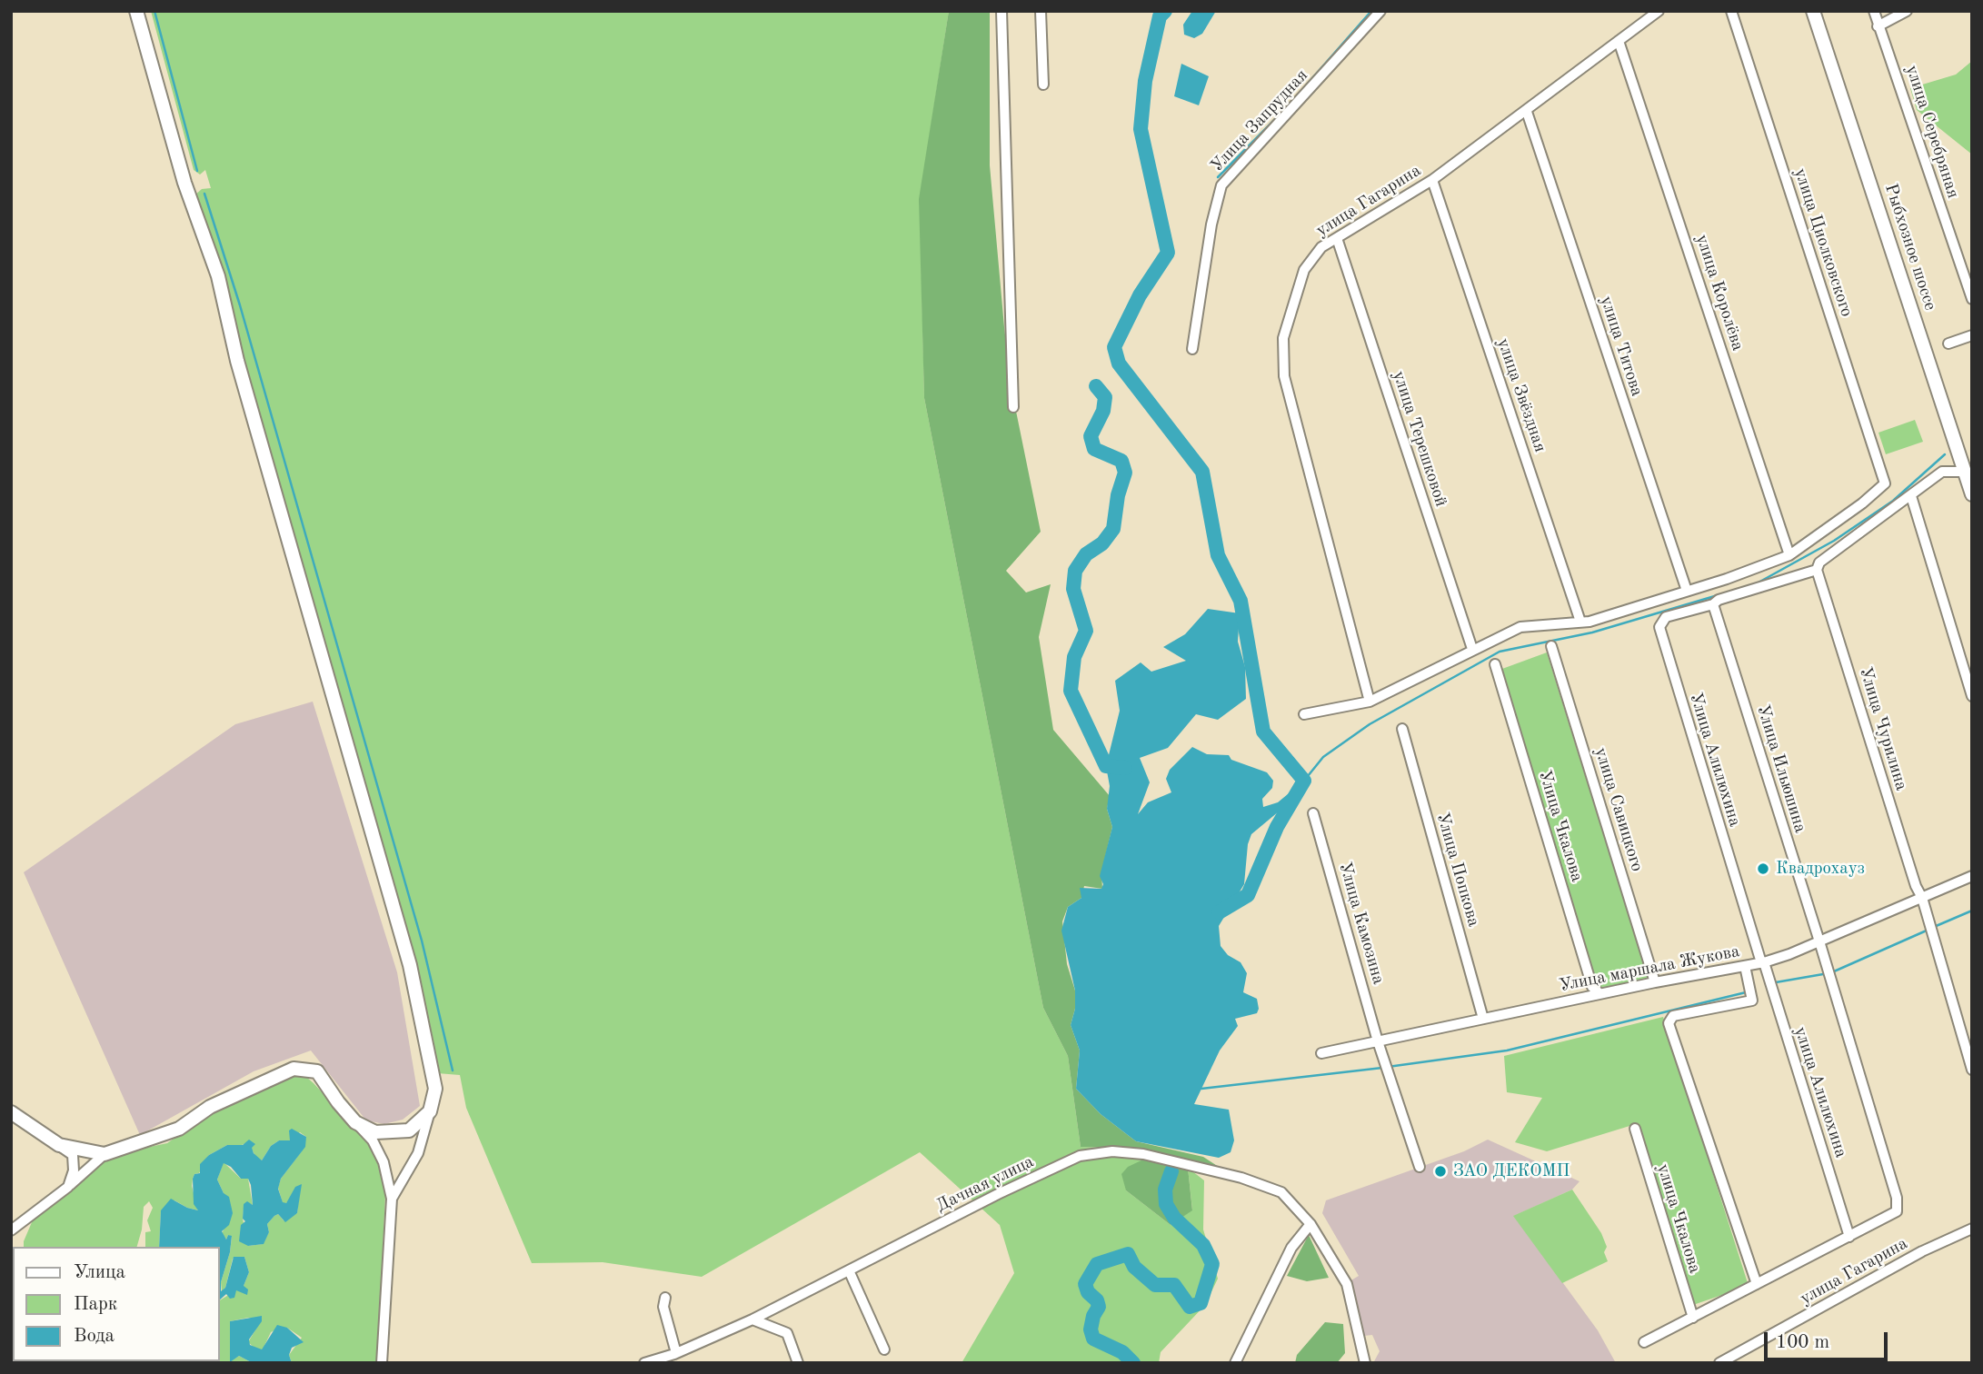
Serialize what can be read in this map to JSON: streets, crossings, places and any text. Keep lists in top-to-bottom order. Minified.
{"streets":{"street":["Улица Запрудная","улица Серебряная","улица Гагарина","улица Циолковского","Рыбхозное шоссе","улица Королёва","улица Титова","улица Звёздная","улица Терешковой","Улица Чурилина","Улица Алилюхина","Улица Ильюшина","улица Савицкого","Улица Чкалова","Улица Попкова","Улица Камозина","Улица маршала Жукова","улица Алилюхина","Дачная улица","улица Чкалова"]},"crossings":[["улица Гагарина","улица Королёва"],["улица Гагарина","улица Титова"],["улица Гагарина","улица Звёздная"],["улица Гагарина","улица Терешковой"],["улица Циолковского","улица Королёва"],["Улица Чурилина","Улица Алилюхина"],["Улица Чурилина","Улица маршала Жукова"],["Улица Алилюхина","Улица Ильюшина"],["Улица Алилюхина","Улица маршала Жукова"],["Улица Алилюхина","улица Алилюхина"],["Улица Ильюшина","Улица маршала Жукова"],["Улица Ильюшина","улица Алилюхина"],["улица Савицкого","Улица маршала Жукова"],["Улица Чкалова","Улица маршала Жукова"],["Улица Попкова","Улица маршала Жукова"],["Улица Камозина","Улица маршала Жукова"],["Улица маршала Жукова","улица Алилюхина"]],"places":["Квадрохауз","ЗАО ДЕКОМП"],"legend":["Улица","Парк","Вода"],"scale_bar":"100 m"}
